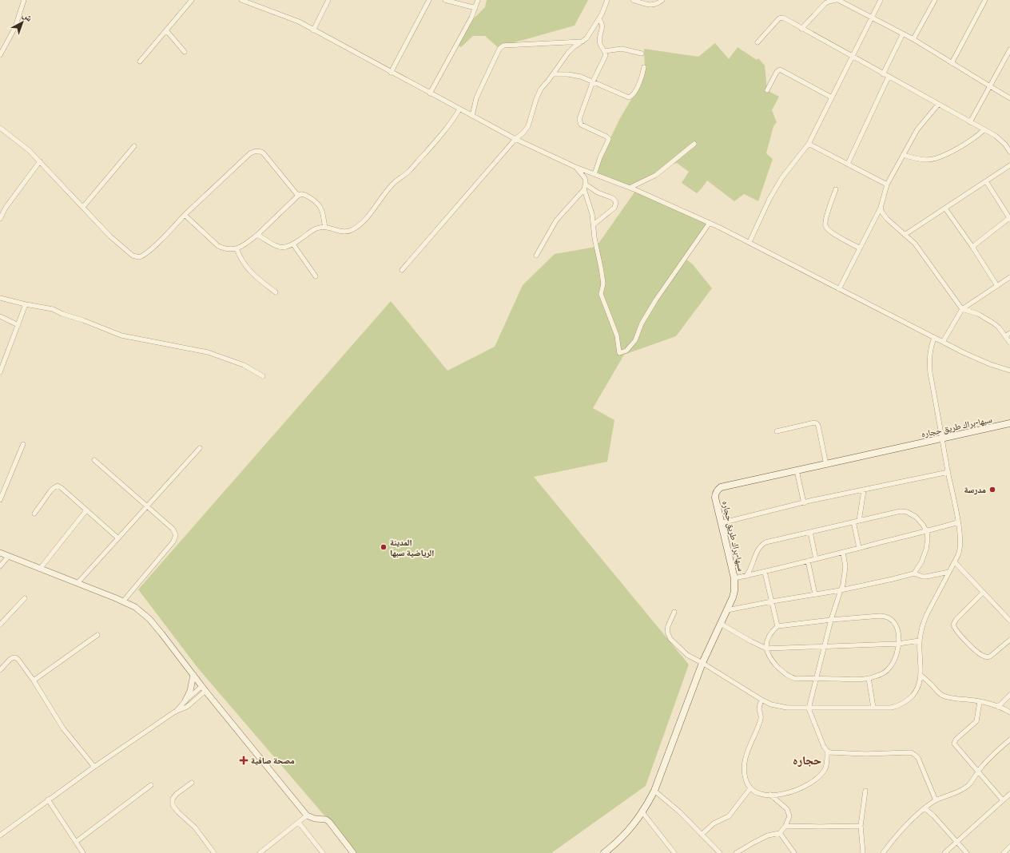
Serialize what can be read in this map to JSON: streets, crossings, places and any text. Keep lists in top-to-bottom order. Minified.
{"streets":{"main road":["سبها-براك طريق حجاره"]},"districts":["حجاره"],"places":{"other":["مدرسة","المدينة الرياضية سبها"],"health":["مصحة صافية"]},"north":"top right"}
